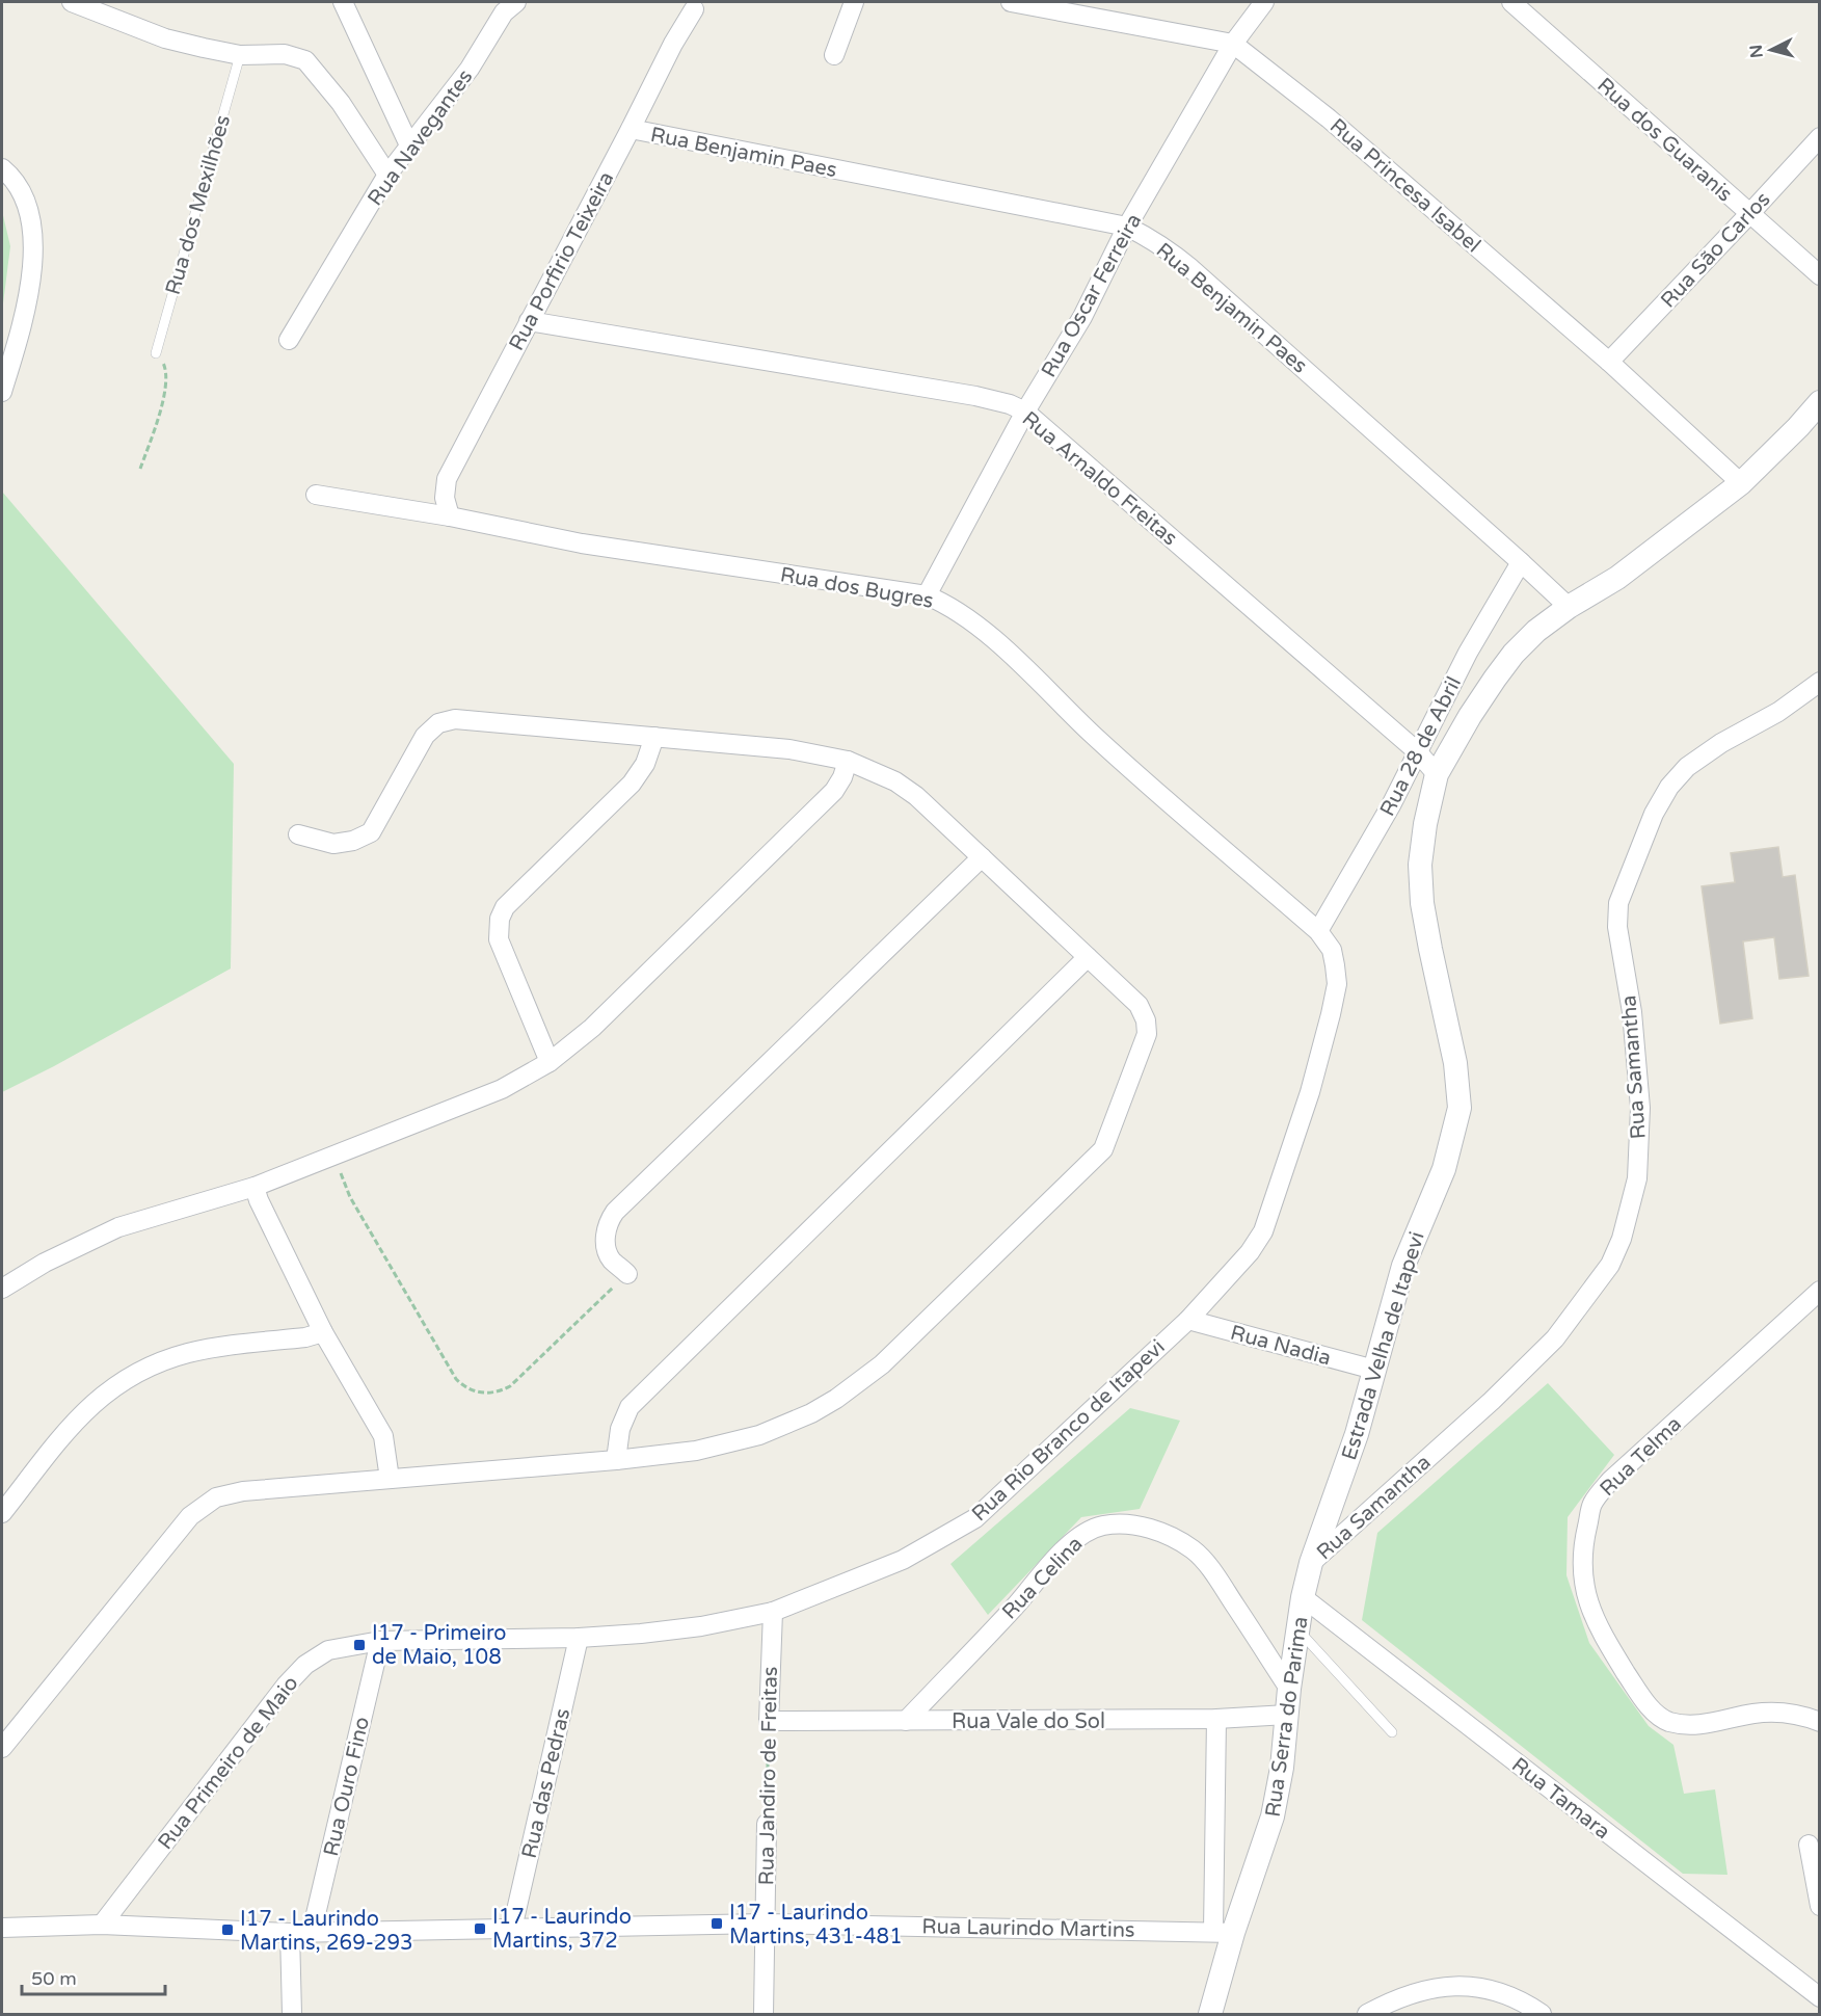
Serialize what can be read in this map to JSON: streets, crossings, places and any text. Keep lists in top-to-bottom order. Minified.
{"streets":{"street":["Rua Navegantes","Rua dos Guaranis","Rua Benjamin Paes","Rua Princesa Isabel","Rua São Carlos","Rua Porfirio Teixeira","Rua Oscar Ferreira","Rua Arnaldo Freitas","Rua dos Bugres","Rua 28 de Abril","Rua Samantha","Rua Nadia","Estrada Velha de Itapevi","Rua Rio Branco de Itapevi","Rua Telma","Rua Celina","Rua Serra do Parima","Rua Vale do Sol","Rua Primeiro de Maio","Rua Jandiro de Freitas","Rua das Pedras","Rua Ouro Fino","Rua Tamara","Rua Laurindo Martins"],"lane":["Rua dos Mexilhões"]},"crossings":[["Rua dos Guaranis","Rua São Carlos"],["Rua Benjamin Paes","Rua Porfirio Teixeira"],["Rua Benjamin Paes","Rua Oscar Ferreira"],["Rua Benjamin Paes","Rua 28 de Abril"],["Rua Benjamin Paes","Estrada Velha de Itapevi"],["Rua Princesa Isabel","Rua São Carlos"],["Rua Princesa Isabel","Rua Oscar Ferreira"],["Rua Princesa Isabel","Estrada Velha de Itapevi"],["Rua Porfirio Teixeira","Rua Arnaldo Freitas"],["Rua Porfirio Teixeira","Rua dos Bugres"],["Rua Oscar Ferreira","Rua Arnaldo Freitas"],["Rua Oscar Ferreira","Rua dos Bugres"],["Rua Arnaldo Freitas","Rua 28 de Abril"],["Rua Arnaldo Freitas","Estrada Velha de Itapevi"],["Rua dos Bugres","Rua 28 de Abril"],["Rua dos Bugres","Rua Rio Branco de Itapevi"],["Rua 28 de Abril","Rua Rio Branco de Itapevi"],["Rua Samantha","Estrada Velha de Itapevi"],["Rua Nadia","Estrada Velha de Itapevi"],["Rua Nadia","Rua Rio Branco de Itapevi"],["Estrada Velha de Itapevi","Rua Serra do Parima"],["Estrada Velha de Itapevi","Rua Tamara"],["Rua Rio Branco de Itapevi","Rua Primeiro de Maio"],["Rua Rio Branco de Itapevi","Rua Jandiro de Freitas"],["Rua Rio Branco de Itapevi","Rua das Pedras"],["Rua Rio Branco de Itapevi","Rua Ouro Fino"],["Rua Celina","Rua Serra do Parima"],["Rua Celina","Rua Vale do Sol"],["Rua Serra do Parima","Rua Vale do Sol"],["Rua Serra do Parima","Rua Tamara"],["Rua Serra do Parima","Rua Laurindo Martins"],["Rua Vale do Sol","Rua Jandiro de Freitas"],["Rua Primeiro de Maio","Rua Ouro Fino"],["Rua Primeiro de Maio","Rua Laurindo Martins"],["Rua Jandiro de Freitas","Rua Laurindo Martins"],["Rua das Pedras","Rua Laurindo Martins"],["Rua Ouro Fino","Rua Laurindo Martins"]],"places":{"transit":["I17 - Primeiro de Maio, 108","I17 - Laurindo Martins, 431-481","I17 - Laurindo Martins, 372","I17 - Laurindo Martins, 269-293"]},"scale_bar":"50 m","north":"left"}
